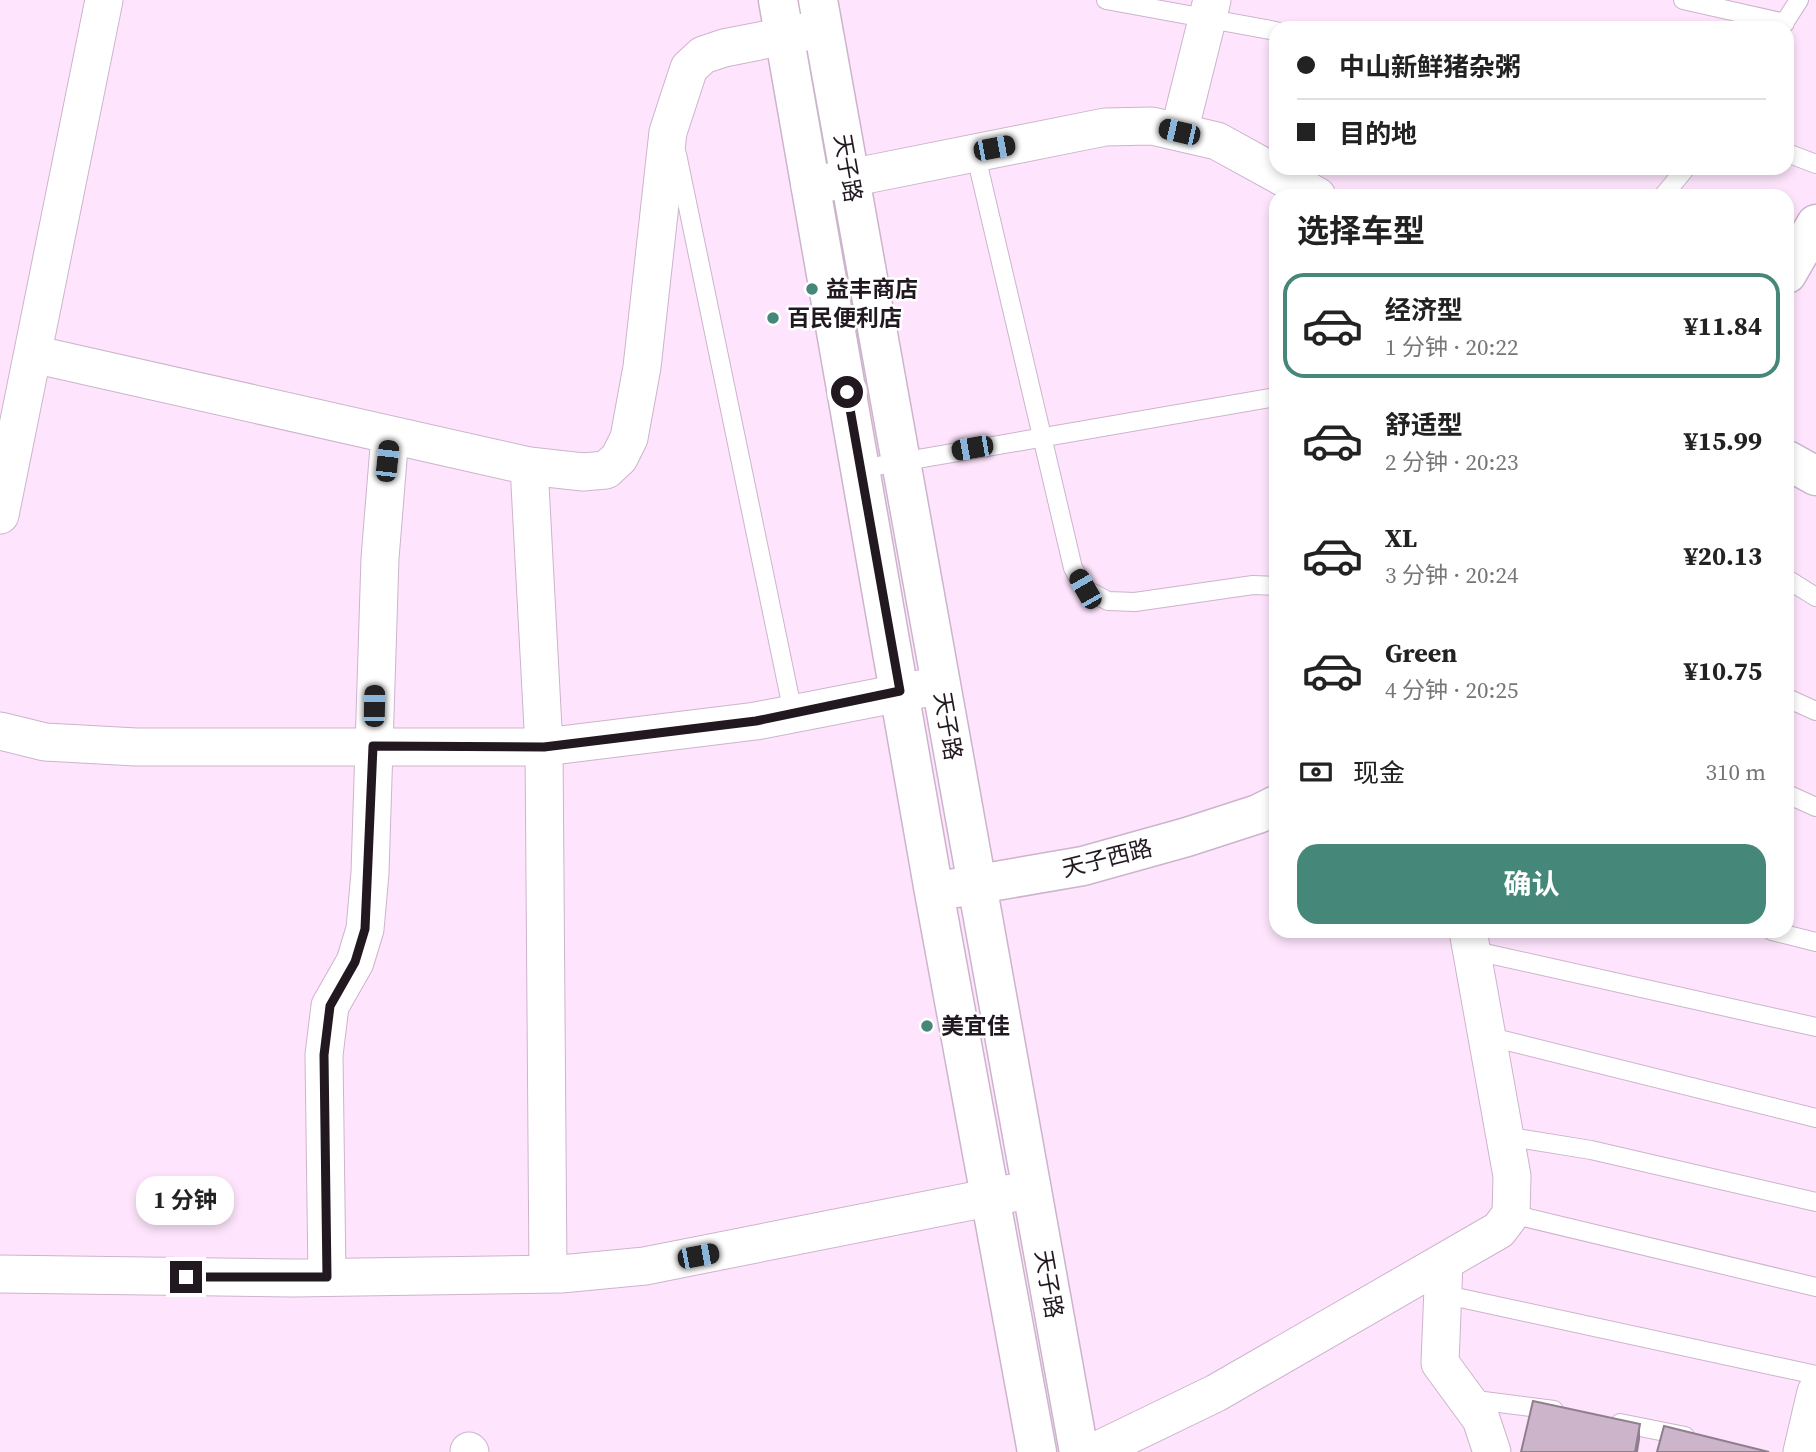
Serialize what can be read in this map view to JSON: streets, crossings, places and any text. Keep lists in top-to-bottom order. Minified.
{"streets":{"street":["天子路","天子西路"]},"crossings":[["天子路","天子西路"]],"places":["益丰商店","百民便利店","美宜佳"],"page":{"banner":["中山新鲜猪杂粥","目的地"],"heading":"选择车型","list":[{"name":"经济型","note":"1 分钟 · 20:22","value":"¥11.84"},{"name":"舒适型","note":"2 分钟 · 20:23","value":"¥15.99"},{"name":"XL","note":"3 分钟 · 20:24","value":"¥20.13"},{"name":"Green","note":"4 分钟 · 20:25","value":"¥10.75"}],"pay":["现金","310 m"],"buttons":"确认","bubble":"1 分钟"}}
